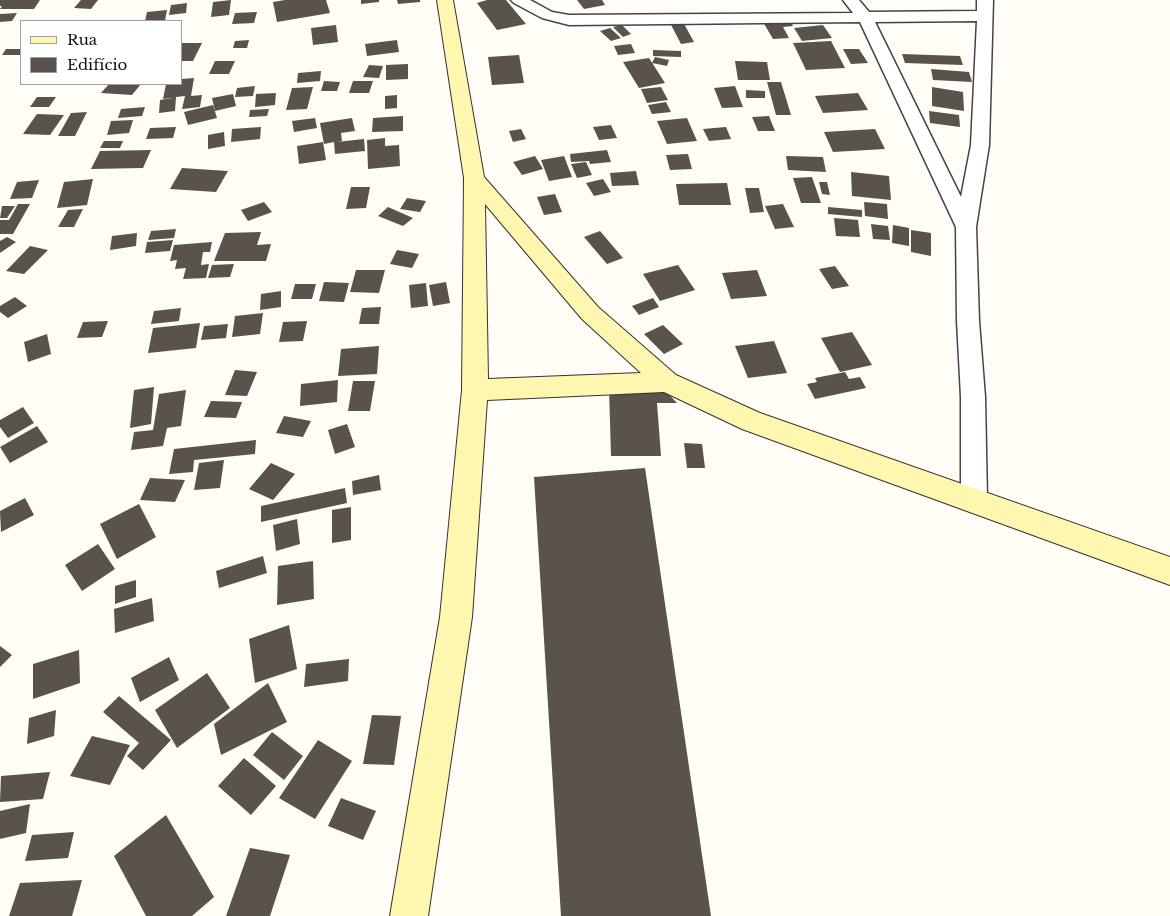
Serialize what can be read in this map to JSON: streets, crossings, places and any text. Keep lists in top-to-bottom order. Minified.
{"legend":["Rua","Edifício"]}
